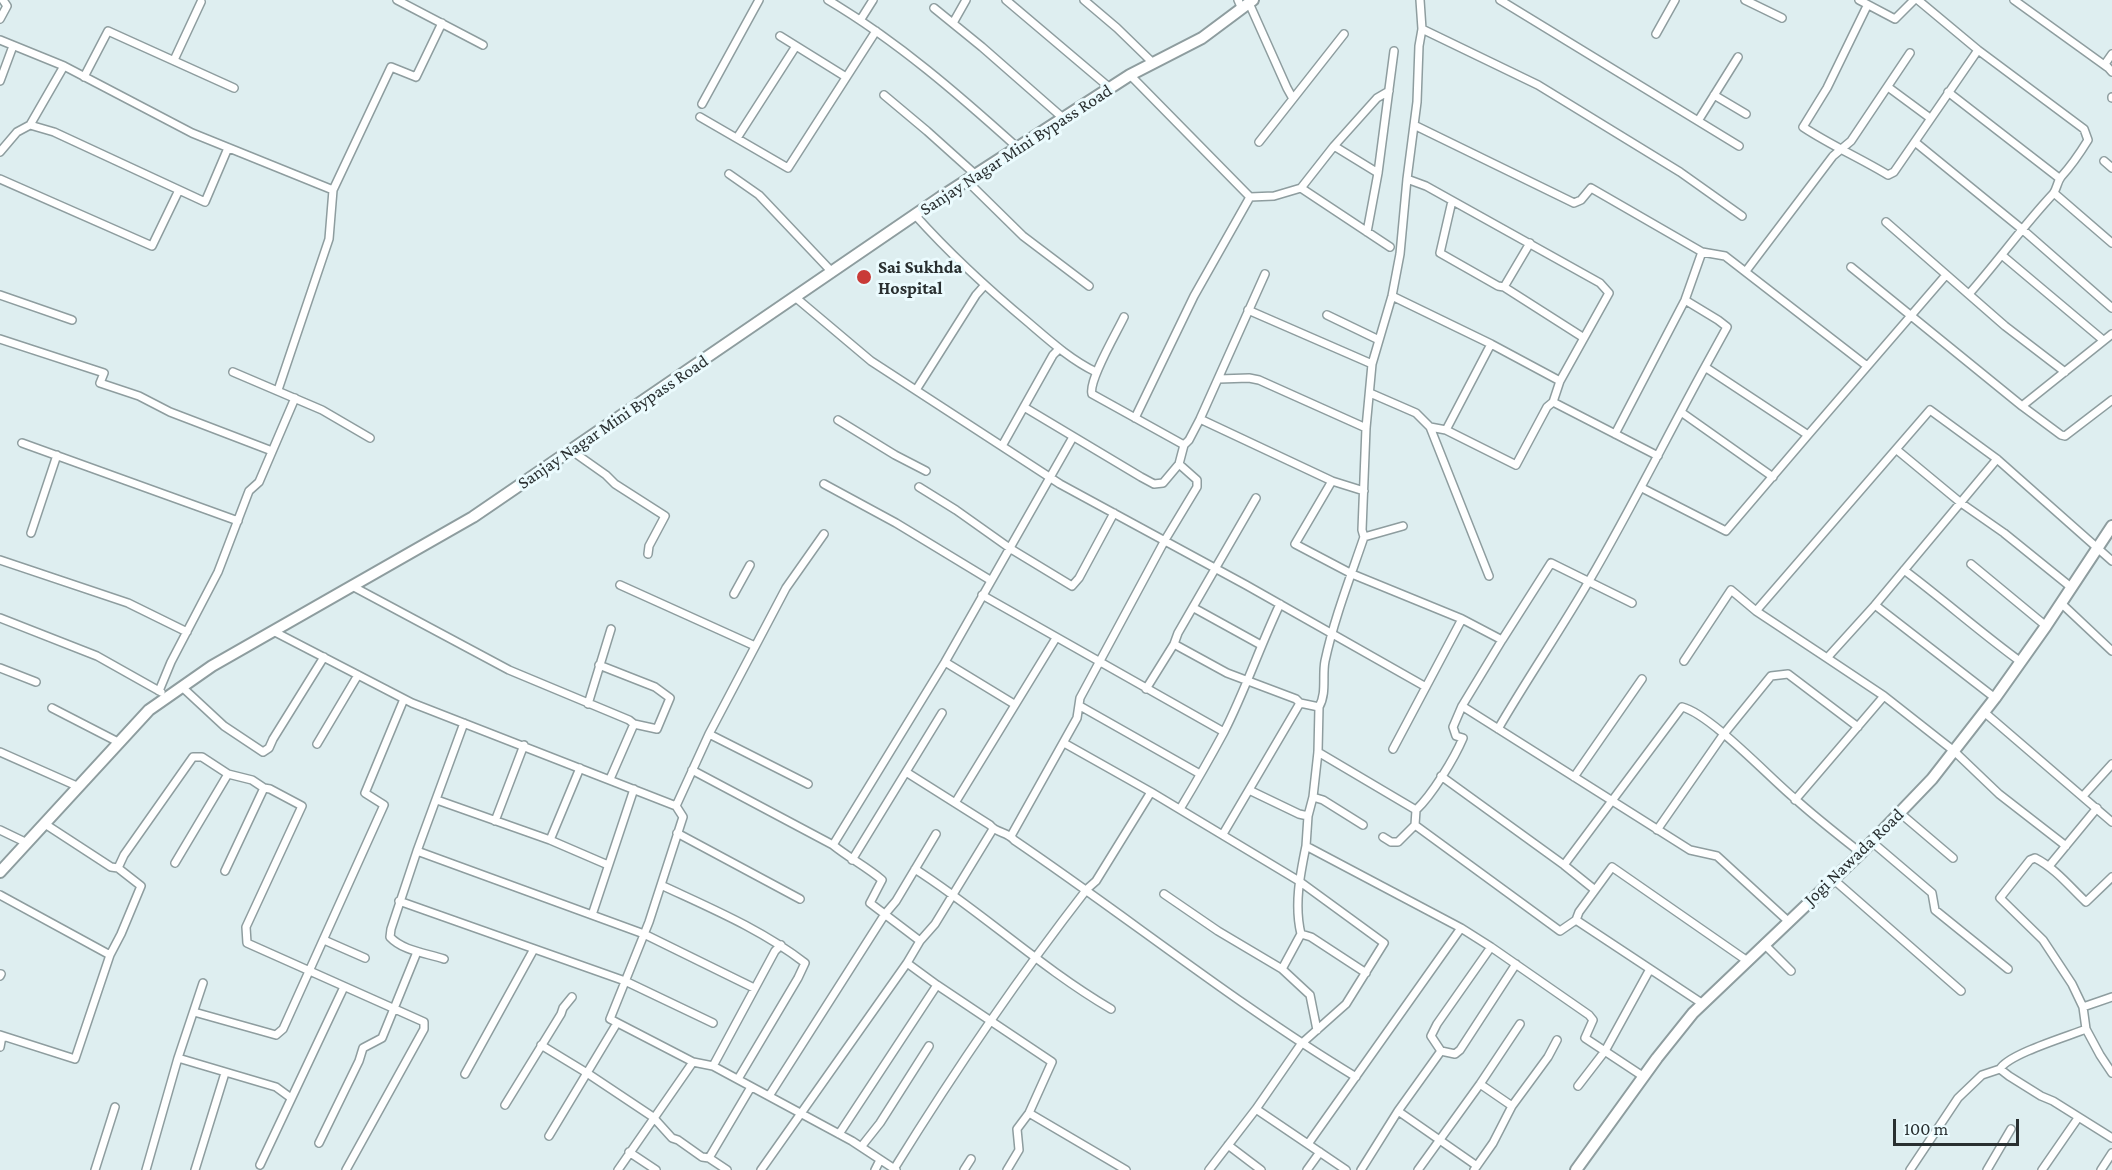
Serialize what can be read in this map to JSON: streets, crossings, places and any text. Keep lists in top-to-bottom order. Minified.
{"streets":{"street":["Sanjay Nagar Mini Bypass Road","Jogi Nawada Road"]},"places":["Sai Sukhda Hospital"],"scale_bar":"100 m"}
